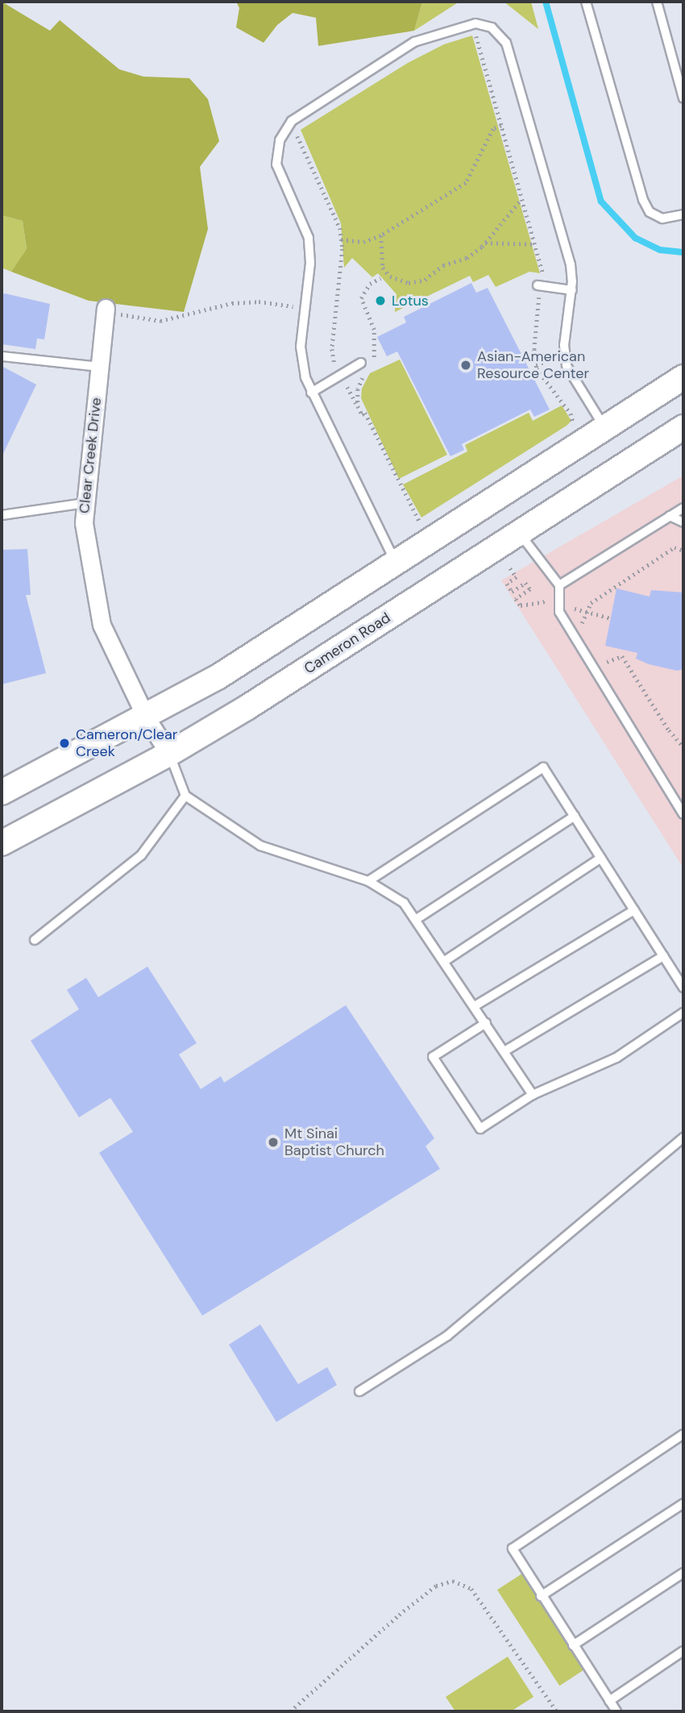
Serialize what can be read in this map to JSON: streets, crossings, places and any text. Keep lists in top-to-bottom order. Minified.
{"streets":{"main road":["Cameron Road"],"street":["Clear Creek Drive"]},"crossings":[["Clear Creek Drive","Cameron Road"]],"places":["Lotus","Asian-American Resource Center","Cameron/Clear Creek","Mt Sinai Baptist Church"]}
